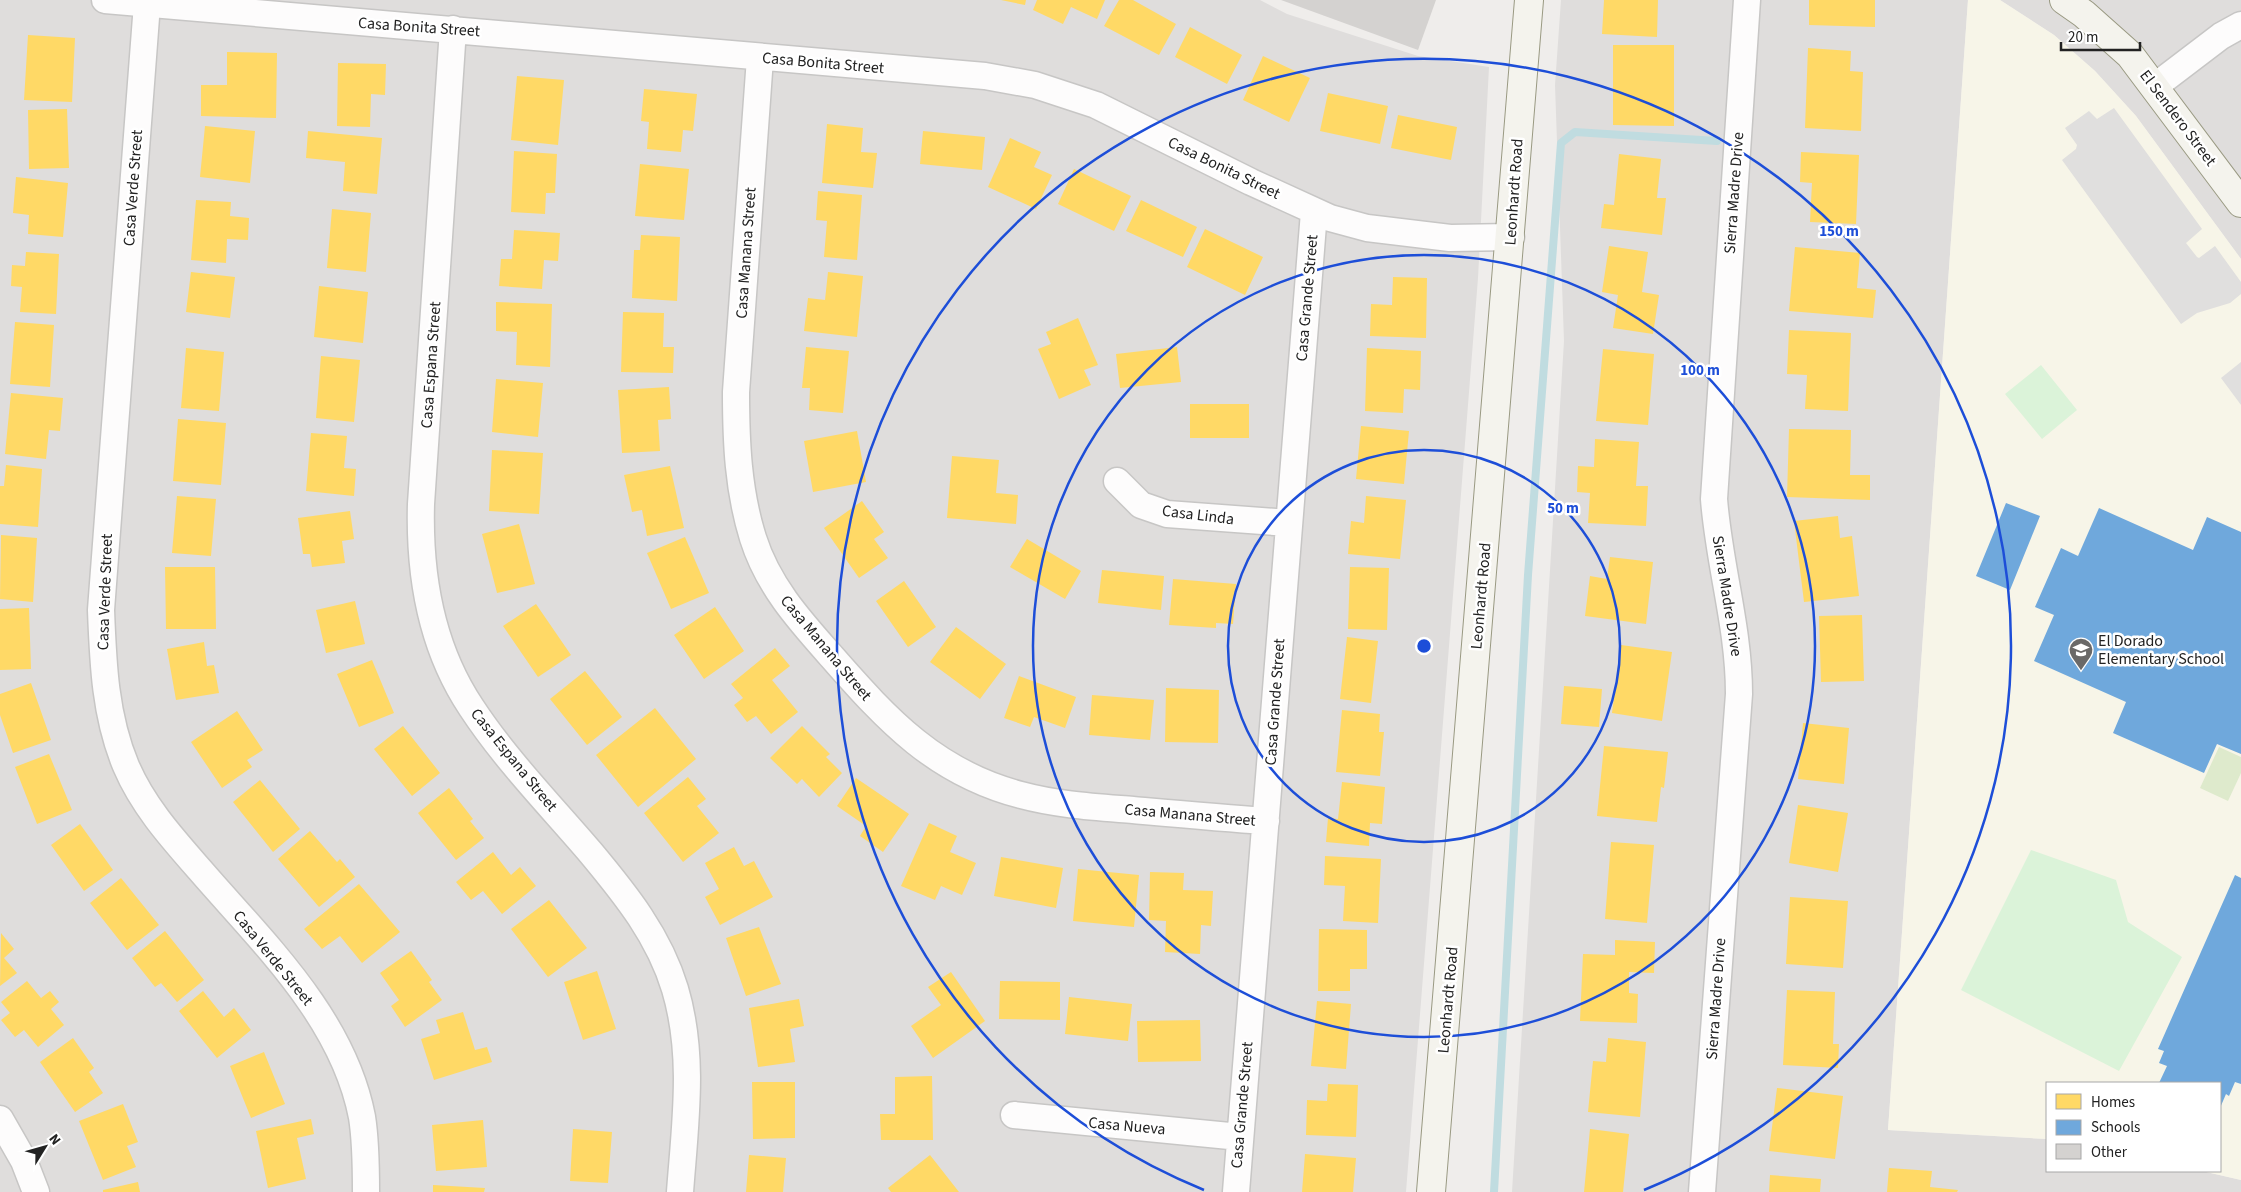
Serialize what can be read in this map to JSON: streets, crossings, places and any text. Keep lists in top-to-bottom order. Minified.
{"streets":{"street":["Casa Bonita Street","El Sendero Street","Casa Verde Street","Leonhardt Road","Sierra Madre Drive","Casa Manana Street","Casa Grande Street","Casa Espana Street","Casa Linda","Casa Nueva"]},"crossings":[["Casa Bonita Street","Casa Verde Street"],["Casa Bonita Street","Leonhardt Road"],["Casa Bonita Street","Casa Manana Street"],["Casa Bonita Street","Casa Grande Street"],["Casa Bonita Street","Casa Espana Street"],["Casa Manana Street","Casa Grande Street"],["Casa Grande Street","Casa Linda"],["Casa Grande Street","Casa Nueva"]],"places":{"school or university":["El Dorado Elementary School"]},"legend":["Homes","Schools","Other"],"scale_bar":"20 m","north":"top right","rings":["150 m","100 m","50 m"]}
